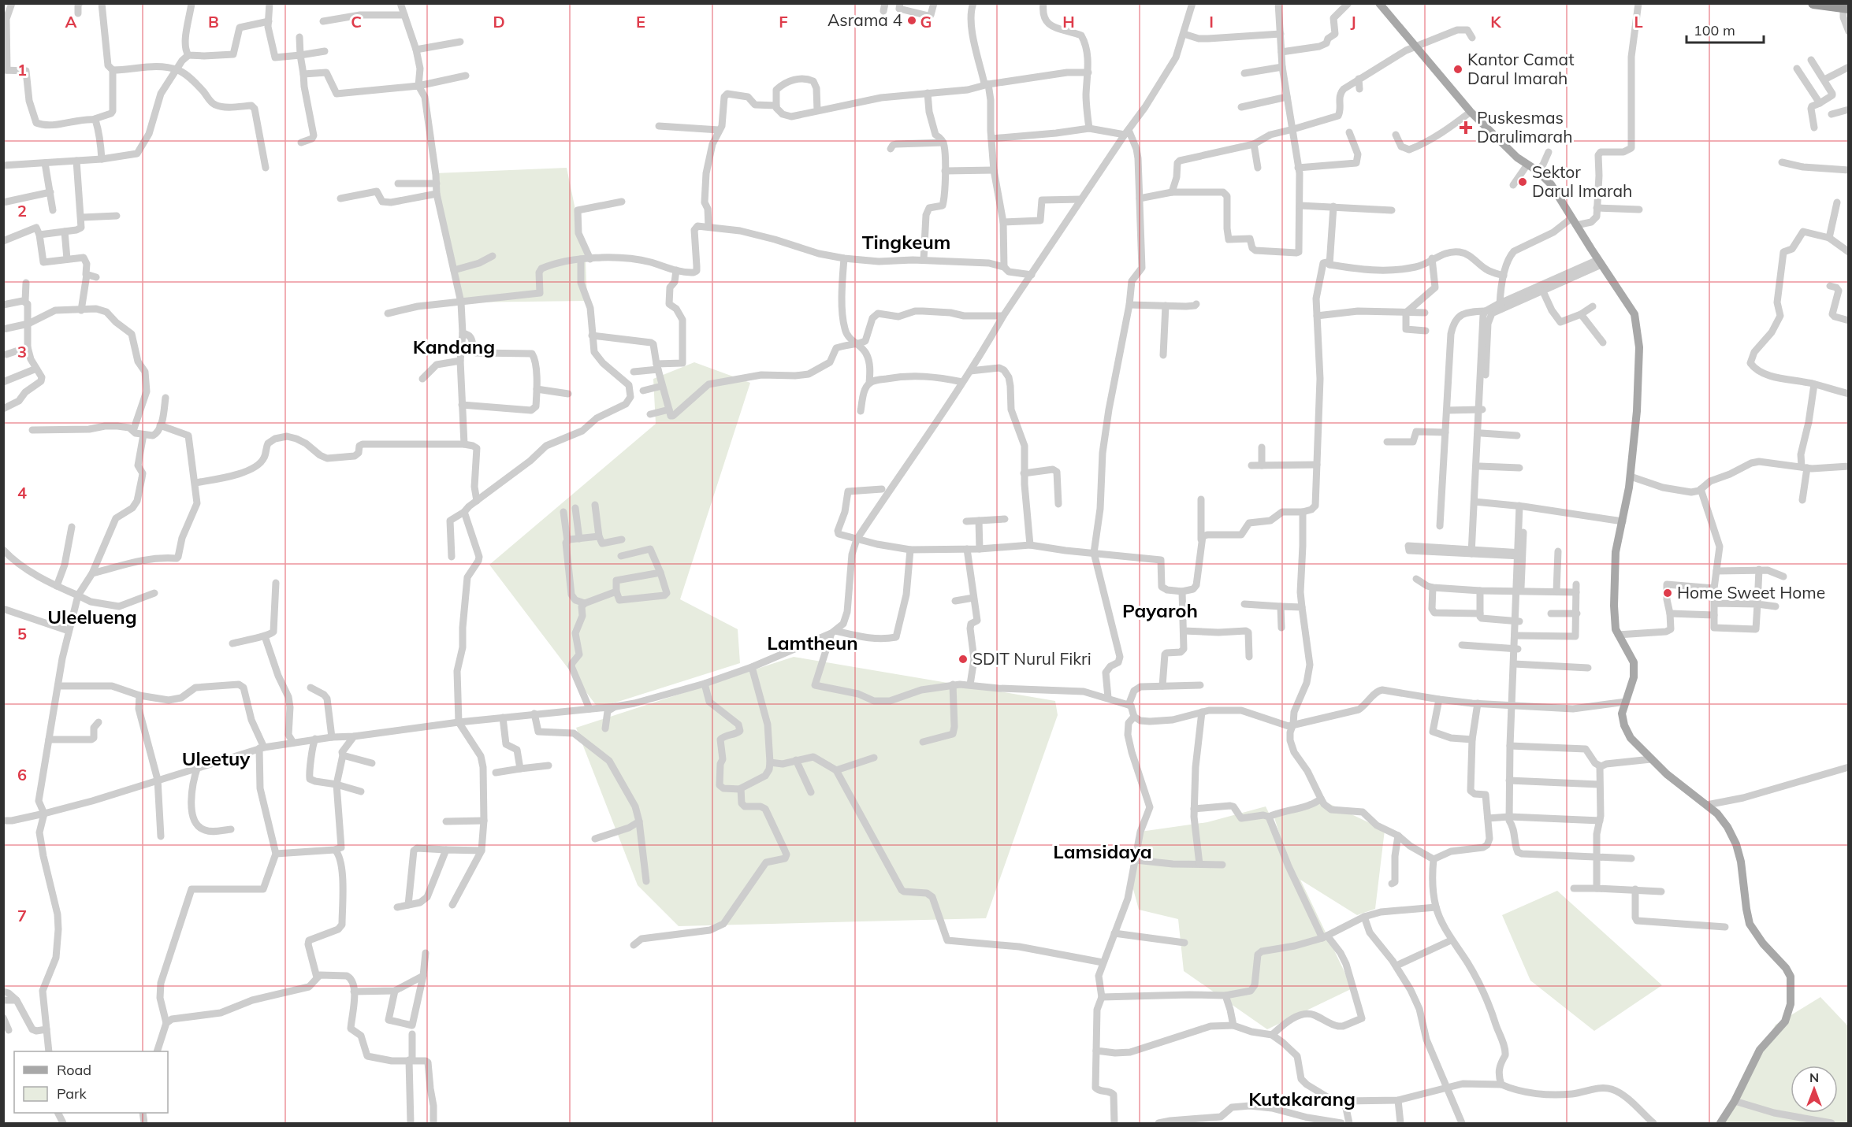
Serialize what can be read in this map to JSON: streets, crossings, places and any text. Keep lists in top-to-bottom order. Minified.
{"districts":["Tingkeum","Kandang","Payaroh","Uleelueng","Lamtheun","Uleetuy","Lamsidaya","Kutakarang"],"places":{"other":["Asrama 4","Kantor Camat Darul Imarah","Sektor Darul Imarah","Home Sweet Home","SDIT Nurul Fikri"],"health":["Puskesmas Darulimarah"]},"legend":["Road","Park"],"scale_bar":"100 m","north":"top","grid":{"columns":["A","B","C","D","E","F","G","H","I","J","K","L"],"rows":["1","2","3","4","5","6","7"]}}
